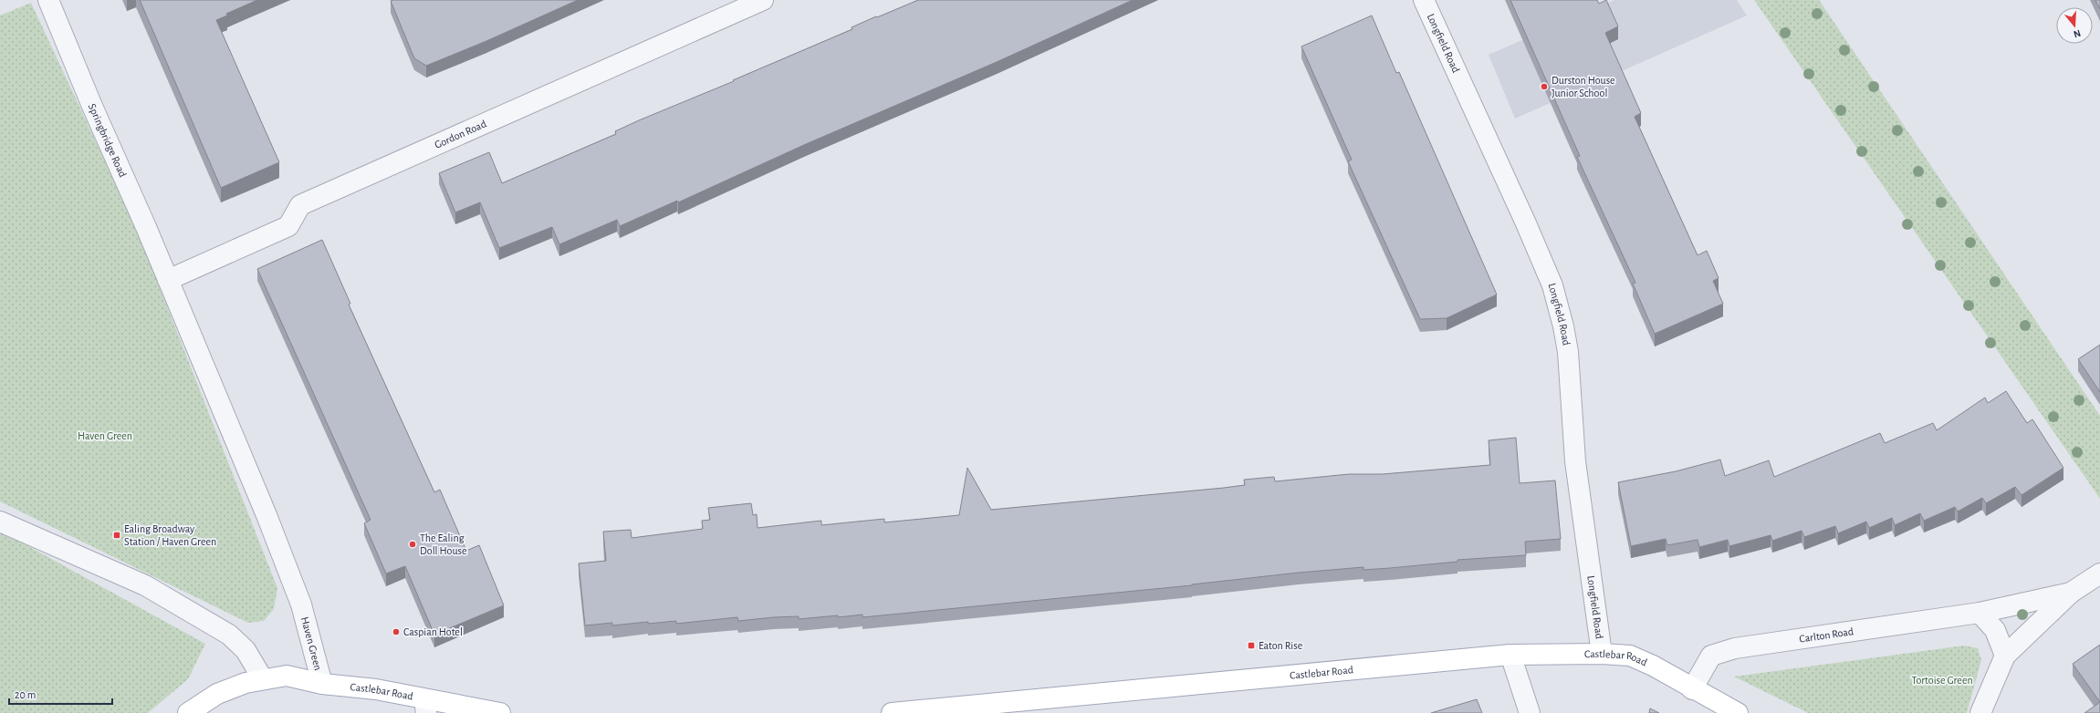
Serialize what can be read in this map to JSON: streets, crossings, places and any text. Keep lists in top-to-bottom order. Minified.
{"streets":{"main road":["Castlebar Road"],"street":["Longfield Road","Gordon Road","Springbridge Road","Carlton Road","Haven Green"]},"crossings":[["Longfield Road","Castlebar Road"],["Gordon Road","Springbridge Road"],["Gordon Road","Haven Green"],["Springbridge Road","Haven Green"],["Carlton Road","Castlebar Road"],["Haven Green","Castlebar Road"]],"parks":["Haven Green","Tortoise Green"],"places":{"other":["Durston House Junior School","The Ealing Doll House","Caspian Hotel"],"transit":["Ealing Broadway Station / Haven Green","Eaton Rise"]},"scale_bar":"20 m","north":"bottom"}
